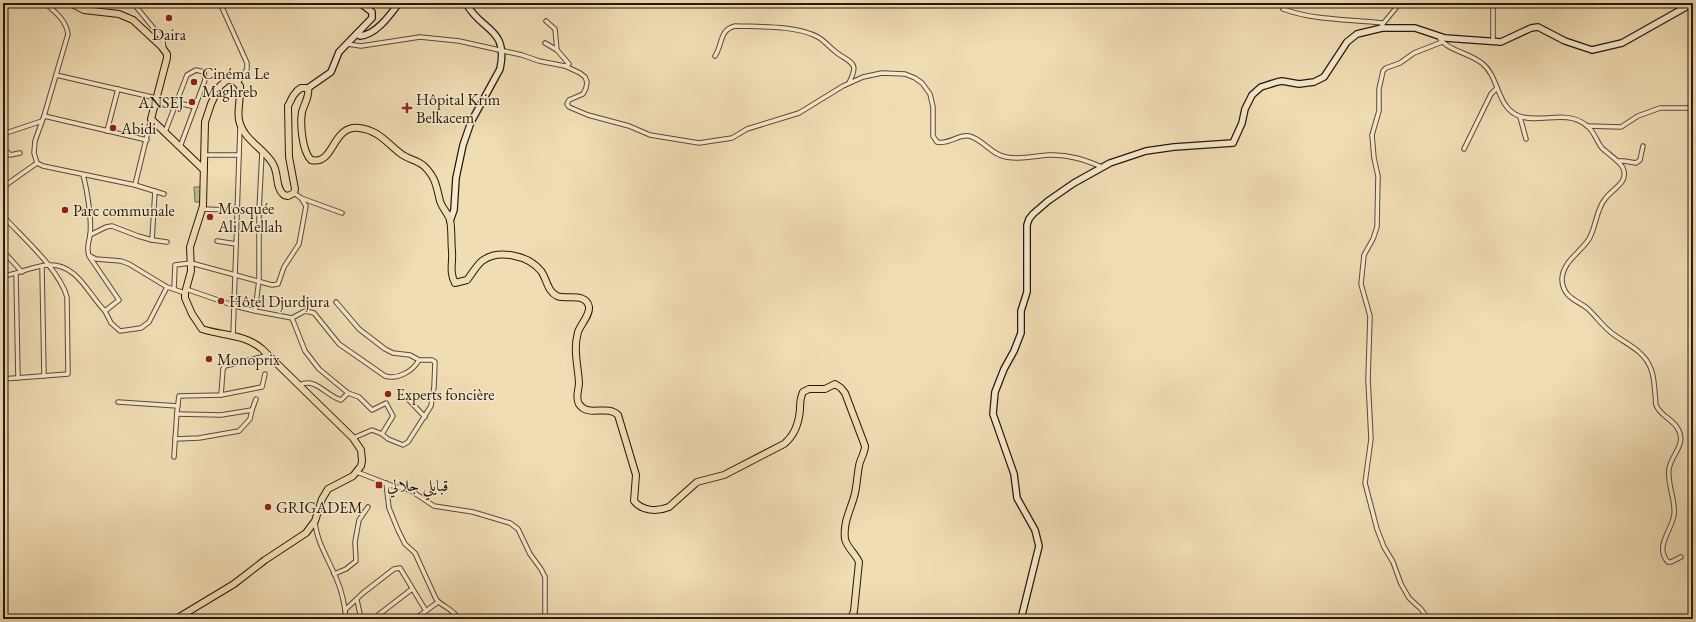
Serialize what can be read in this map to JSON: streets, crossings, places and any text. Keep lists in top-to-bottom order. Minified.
{"places":{"other":["Daira","Cinéma Le Maghreb","ANSEJ","Abidi","Parc communale","Mosquée Ali Mellah","Hôtel Djurdjura","Monoprix","Experts foncière","GRIGADEM"],"health":["Hôpital Krim Belkacem"],"transit":["قبايلي جلالي"]}}
